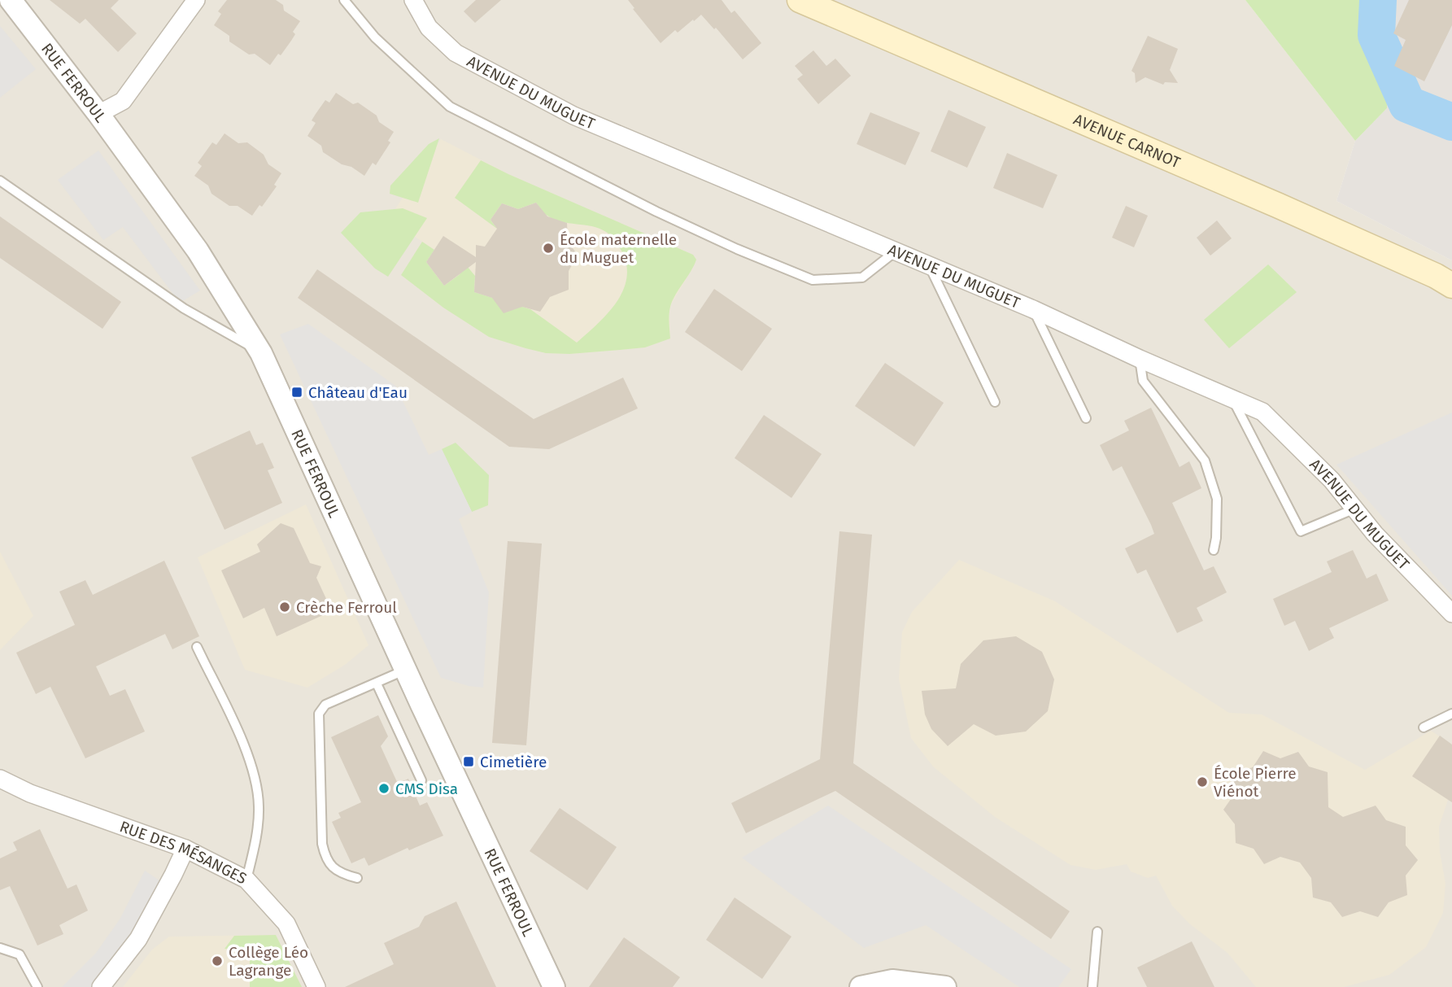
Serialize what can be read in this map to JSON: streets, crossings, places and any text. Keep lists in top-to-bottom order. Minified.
{"streets":{"main road":["AVENUE CARNOT"],"street":["RUE FERROUL","AVENUE DU MUGUET","RUE DES MÉSANGES"]},"places":{"other":["École maternelle du Muguet","Crèche Ferroul","École Pierre Viénot","CMS Disa","Collège Léo Lagrange"],"transit":["Château d'Eau","Cimetière"]}}
